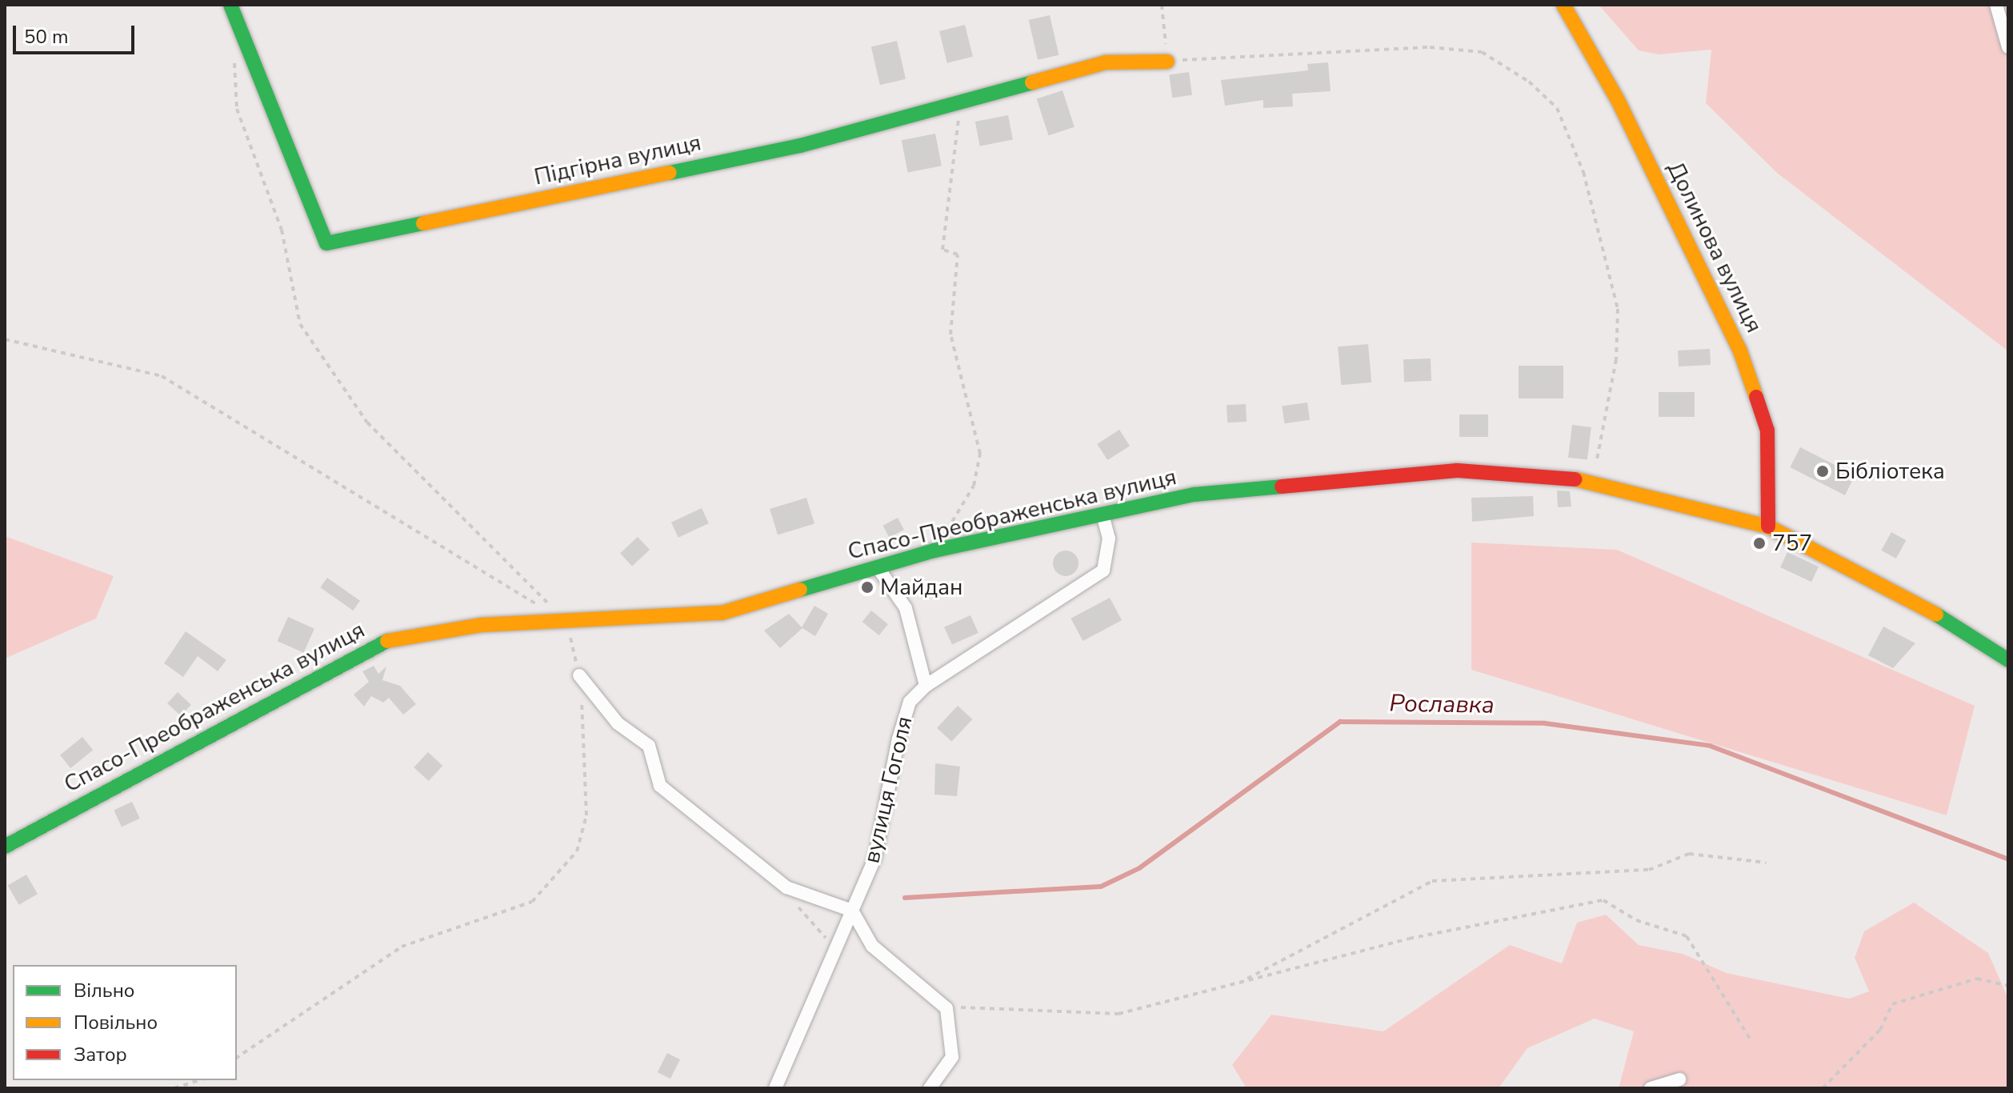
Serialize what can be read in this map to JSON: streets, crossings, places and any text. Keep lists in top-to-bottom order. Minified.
{"streets":{"street":["Підгірна вулиця","Долинова вулиця","Спасо-Преображенська вулиця","вулиця Гоголя"]},"crossings":[["Долинова вулиця","Спасо-Преображенська вулиця"]],"water":["Рославка"],"places":["Бібліотека","757","Майдан"],"legend":["Вільно","Повільно","Затор"],"scale_bar":"50 m"}
